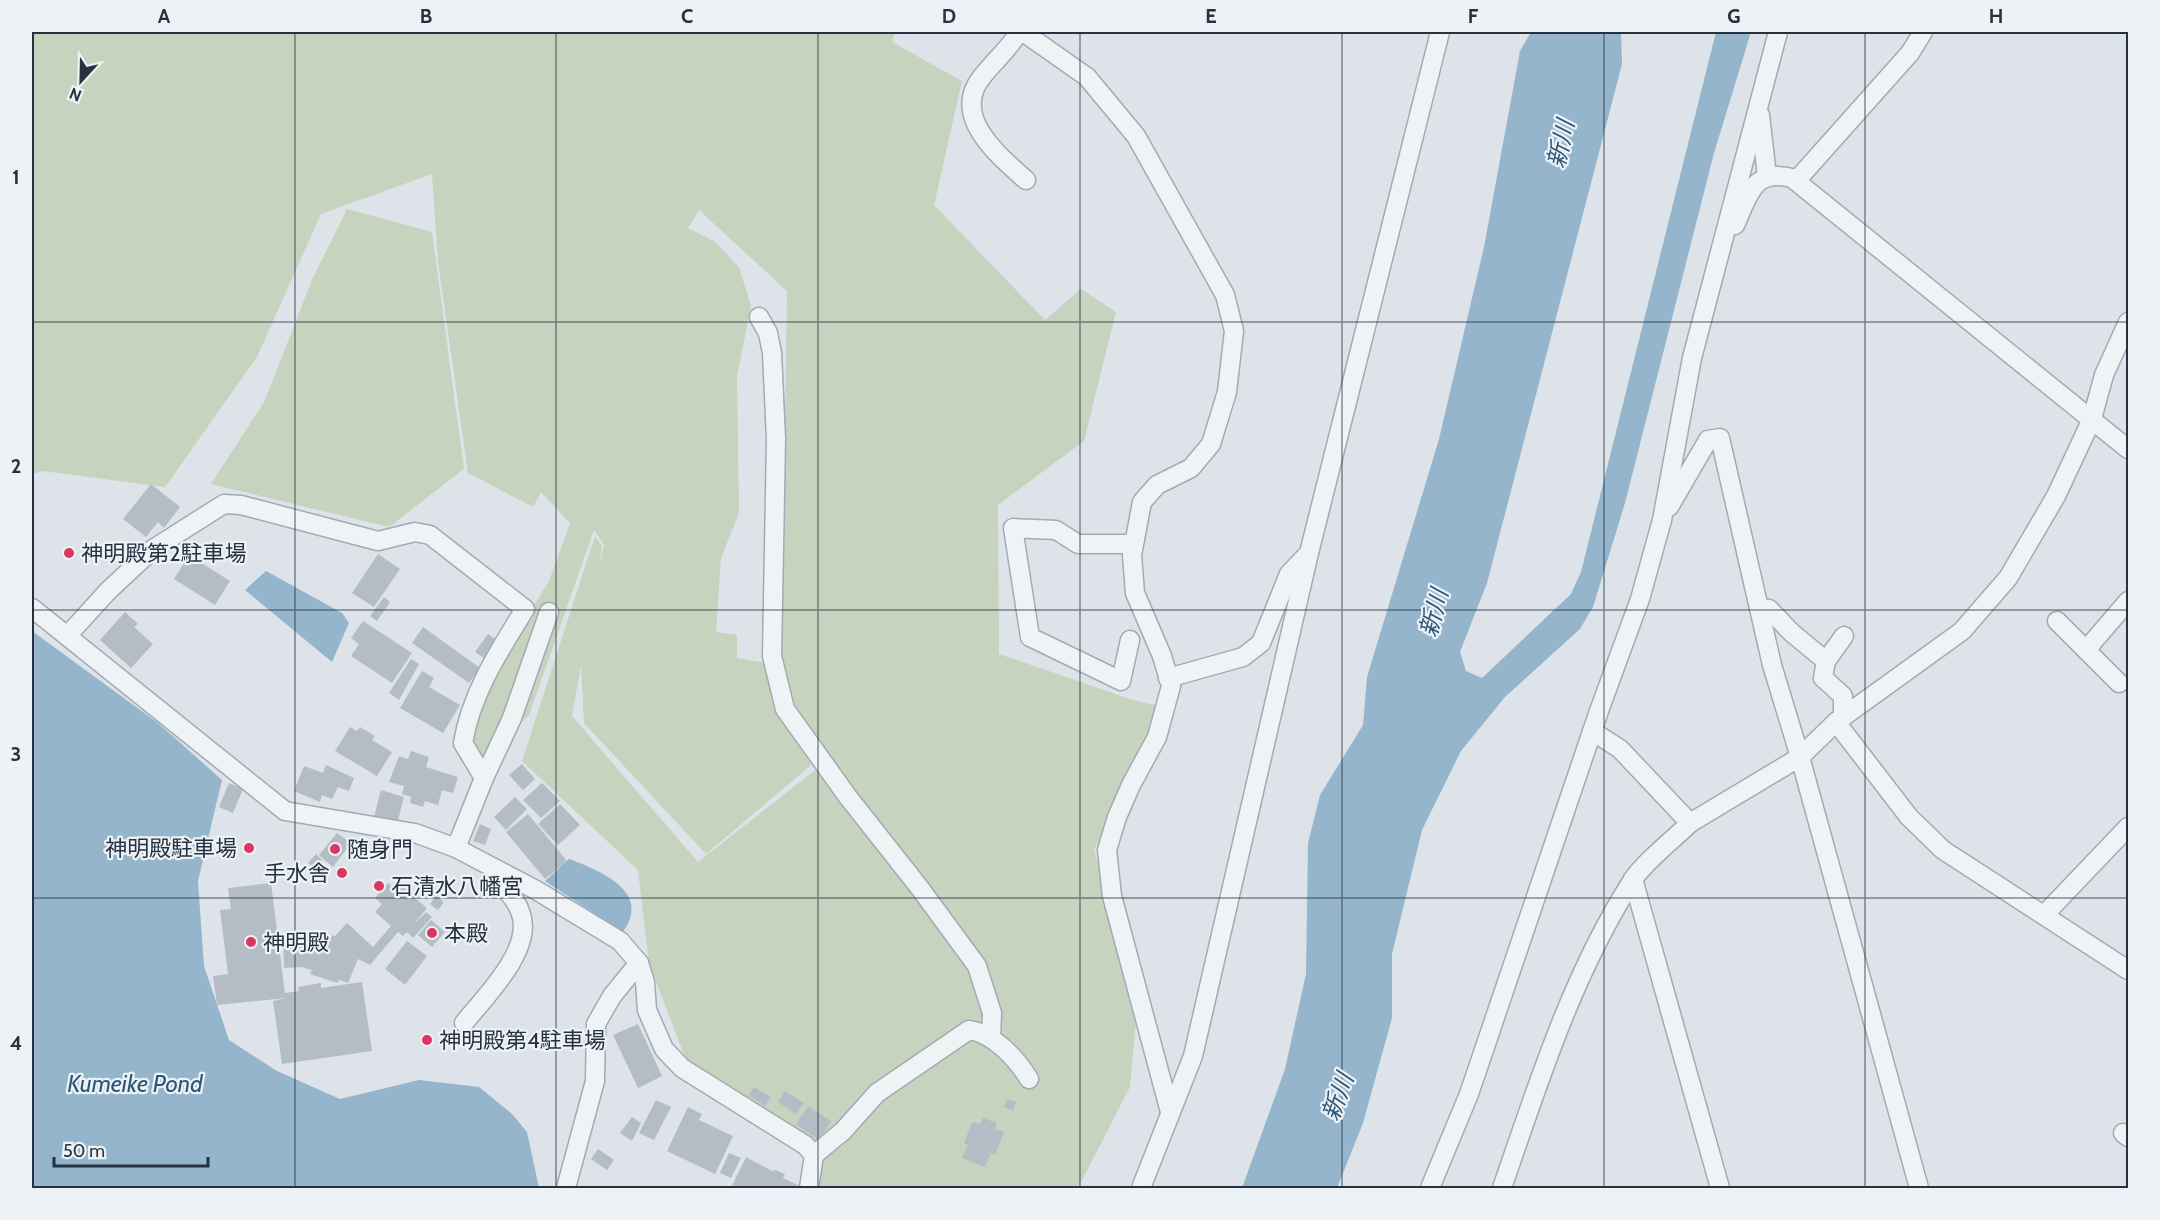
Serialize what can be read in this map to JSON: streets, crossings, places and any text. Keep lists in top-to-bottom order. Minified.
{"water":["新川","Kumeike Pond"],"places":["神明殿第2駐車場","神明殿駐車場","随身門","手水舎","石清水八幡宮","本殿","神明殿","神明殿第4駐車場"],"scale_bar":"50 m","north":"bottom","grid":{"columns":["A","B","C","D","E","F","G","H"],"rows":["1","2","3","4"]}}
